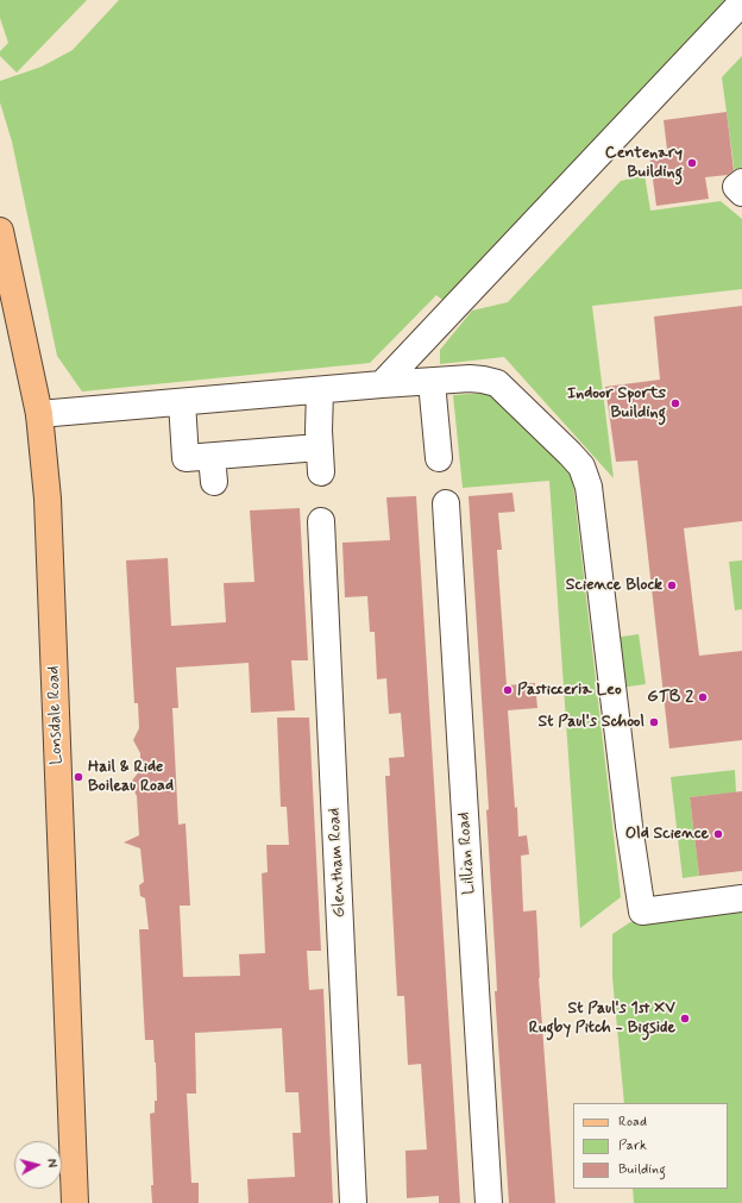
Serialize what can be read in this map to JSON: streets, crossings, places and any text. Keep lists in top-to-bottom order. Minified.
{"streets":{"main road":["Lonsdale Road"],"street":["Lillian Road","Glentham Road"]},"places":["Centenary Building","Indoor Sports Building","Science Block","Pasticceria Leo","GTB 2","St Paul's School","Hail & Ride Boileau Road","Old Science","St Paul's 1st XV Rugby Pitch - Bigside"],"legend":["Road","Park","Building"],"north":"right"}
